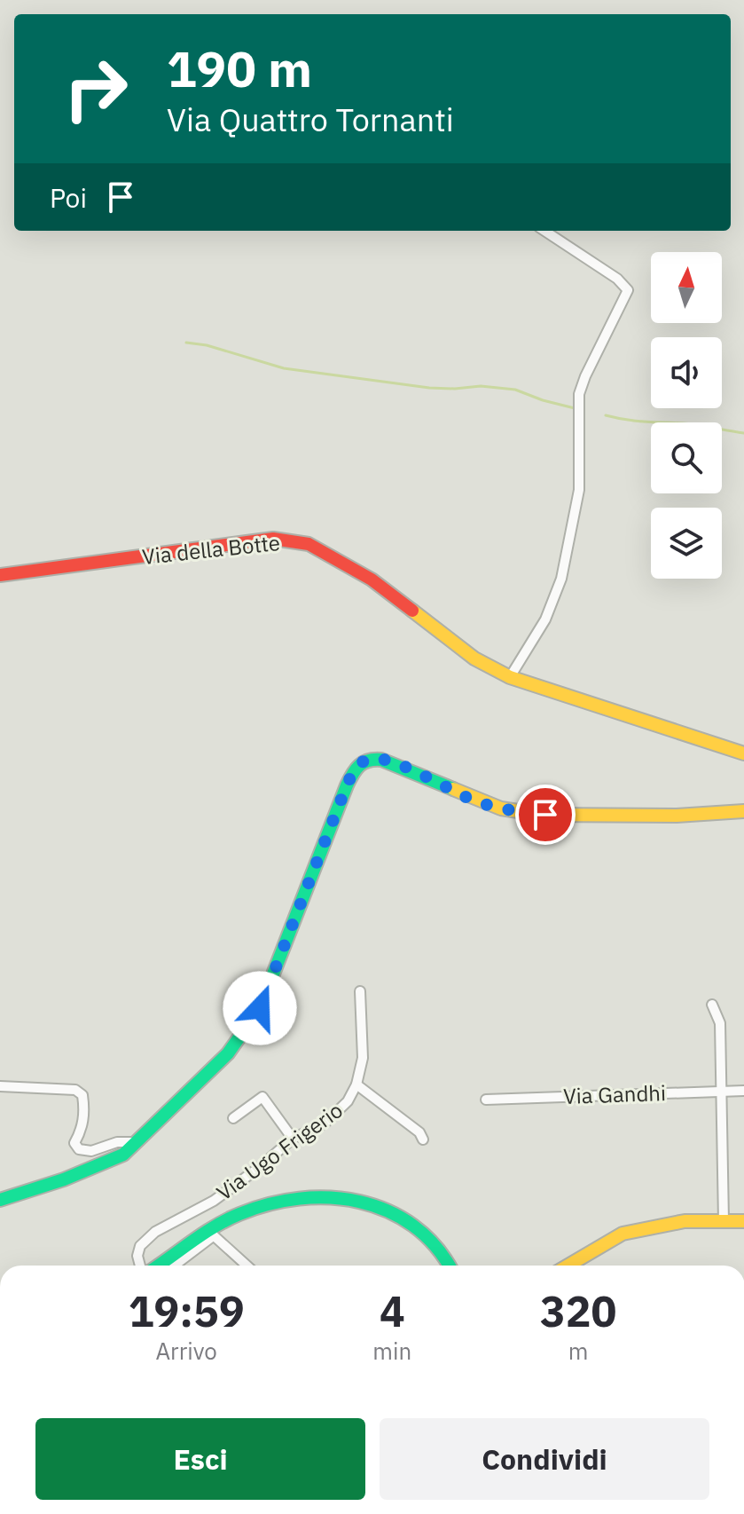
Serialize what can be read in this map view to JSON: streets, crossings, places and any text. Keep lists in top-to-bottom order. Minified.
{"streets":{"main road":["Via della Botte"],"street":["Via Gandhi","Via Ugo Frigerio"]},"north":"top","page":{"turn":["190 m","Via Quattro Tornanti"],"then":"Poi","eta":["19:59","Arrivo","4","min","320","m"],"buttons":["Esci","Condividi"]}}
